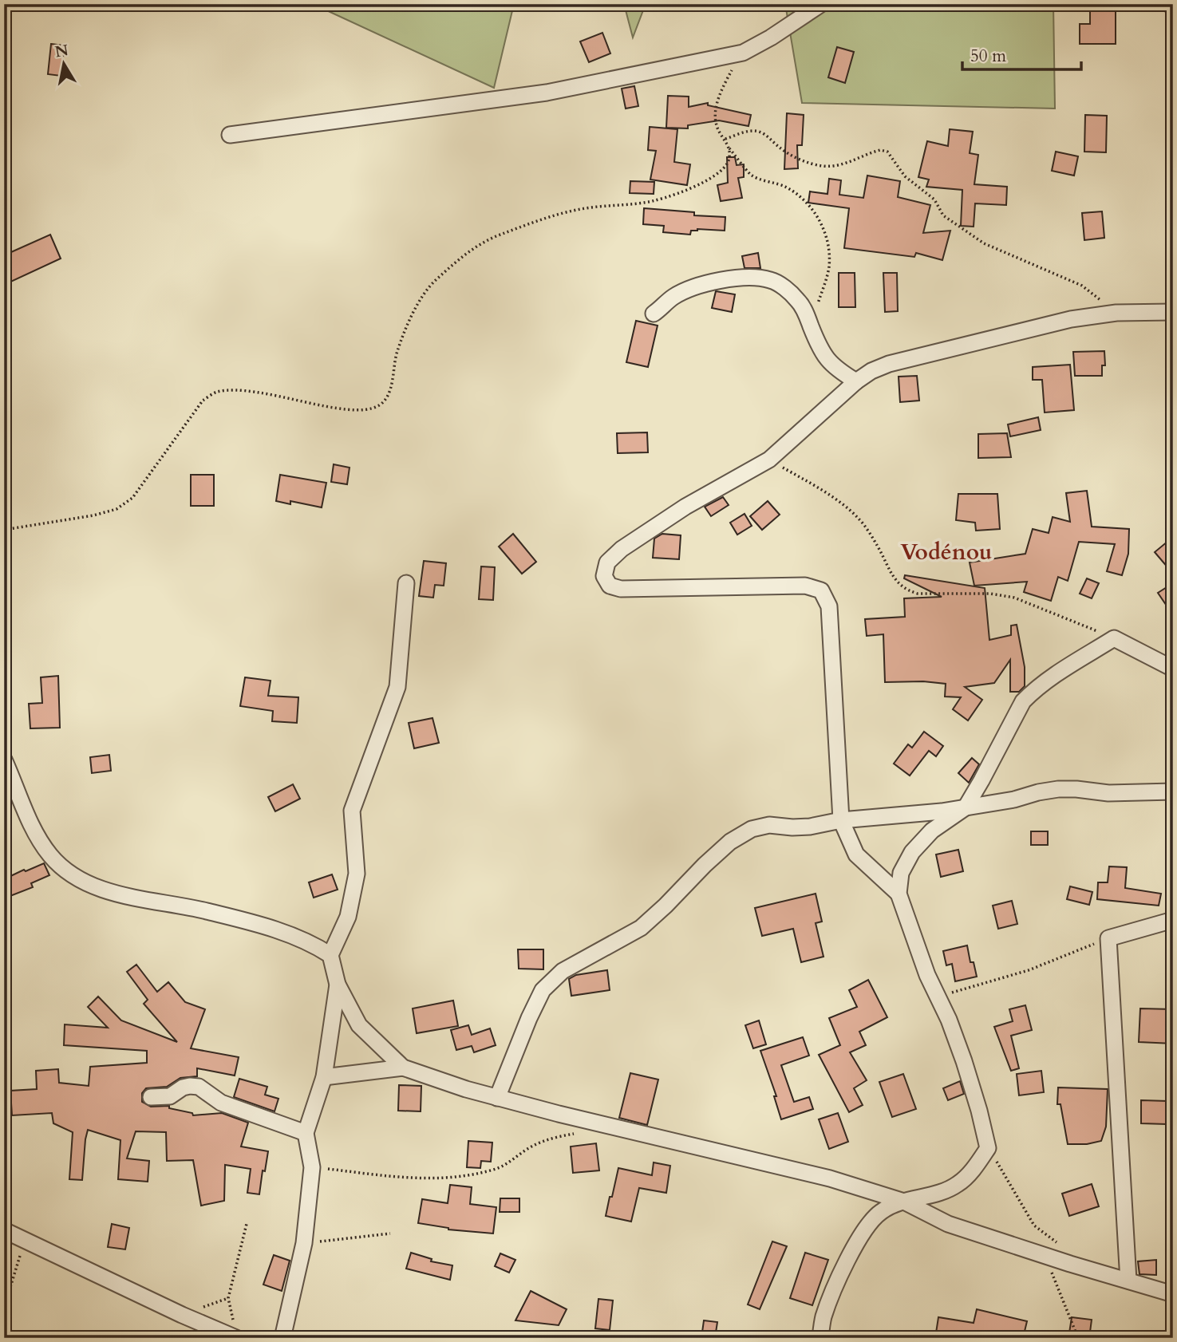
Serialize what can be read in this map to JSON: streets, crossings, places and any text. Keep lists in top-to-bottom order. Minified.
{"districts":["Vodénou"],"scale_bar":"50 m","north":"top"}
